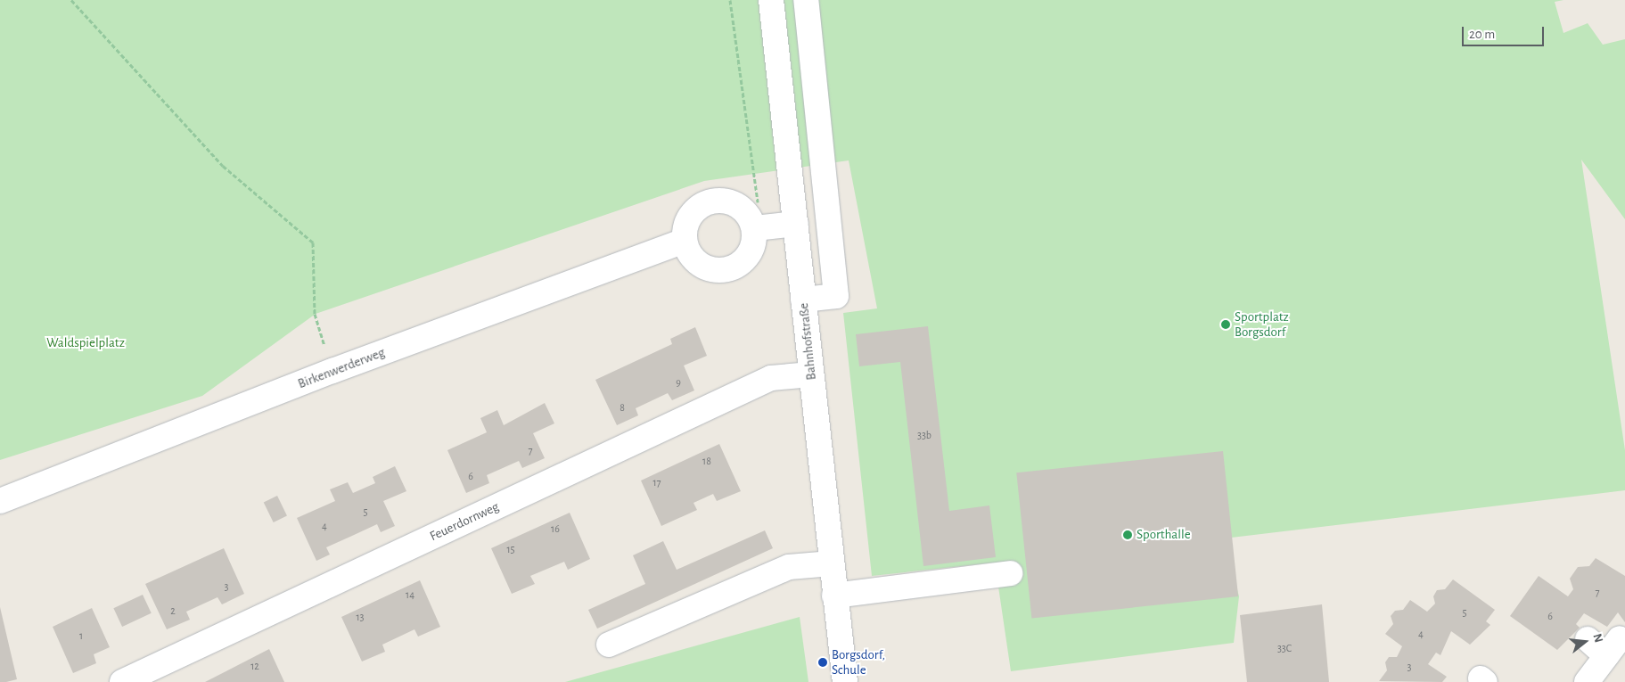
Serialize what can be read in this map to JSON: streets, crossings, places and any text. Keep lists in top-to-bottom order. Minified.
{"streets":{"street":["Bahnhofstraße","Birkenwerderweg","Feuerdornweg"]},"crossings":[["Bahnhofstraße","Feuerdornweg"]],"parks":["Waldspielplatz"],"places":["Sportplatz Borgsdorf","Sporthalle","Borgsdorf, Schule"],"house_numbers":["9","8","33b","7","18","6","17","5","4","16","15","3","7","14","2","5","6","13","4","1","33C","12","3"],"scale_bar":"20 m","north":"right"}
